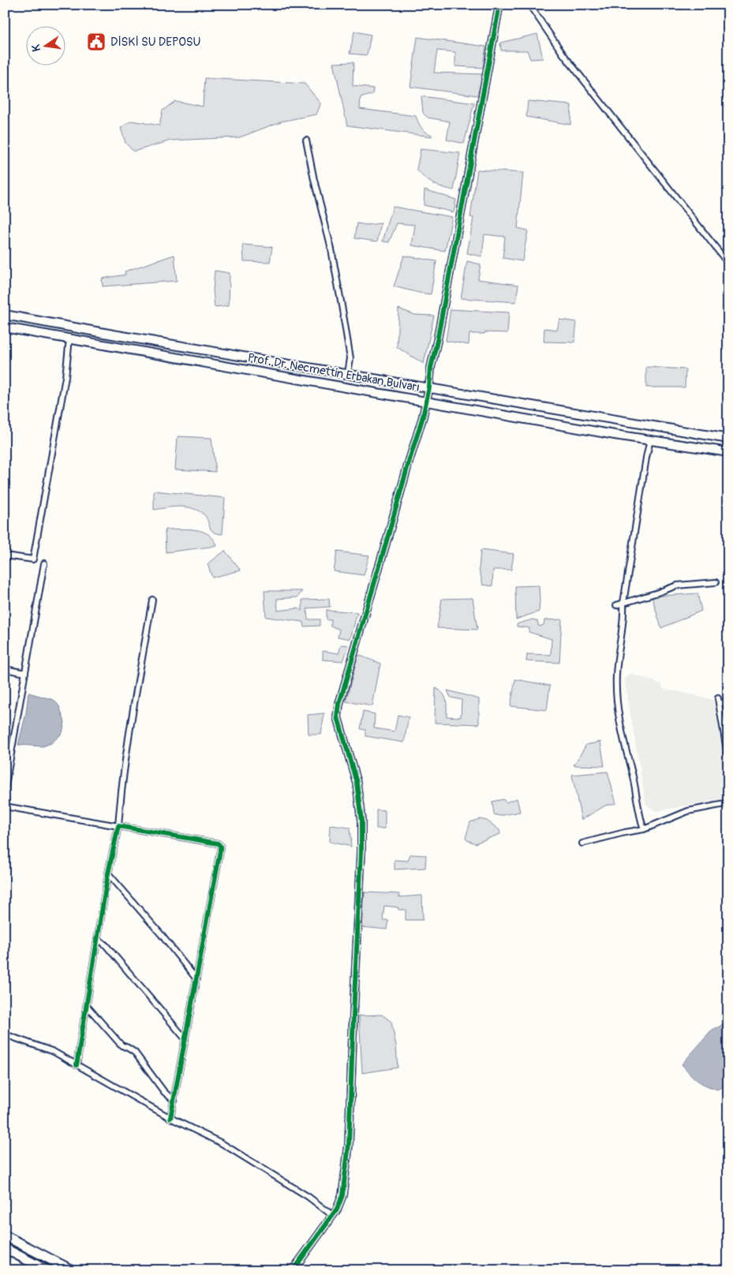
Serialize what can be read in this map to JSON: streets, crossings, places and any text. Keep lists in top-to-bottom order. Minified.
{"streets":{"main road":["Prof. Dr. Necmettin Erbakan Bulvarı"]},"places":{"public building":["DİSKİ SU DEPOSU"]},"north":"left"}
